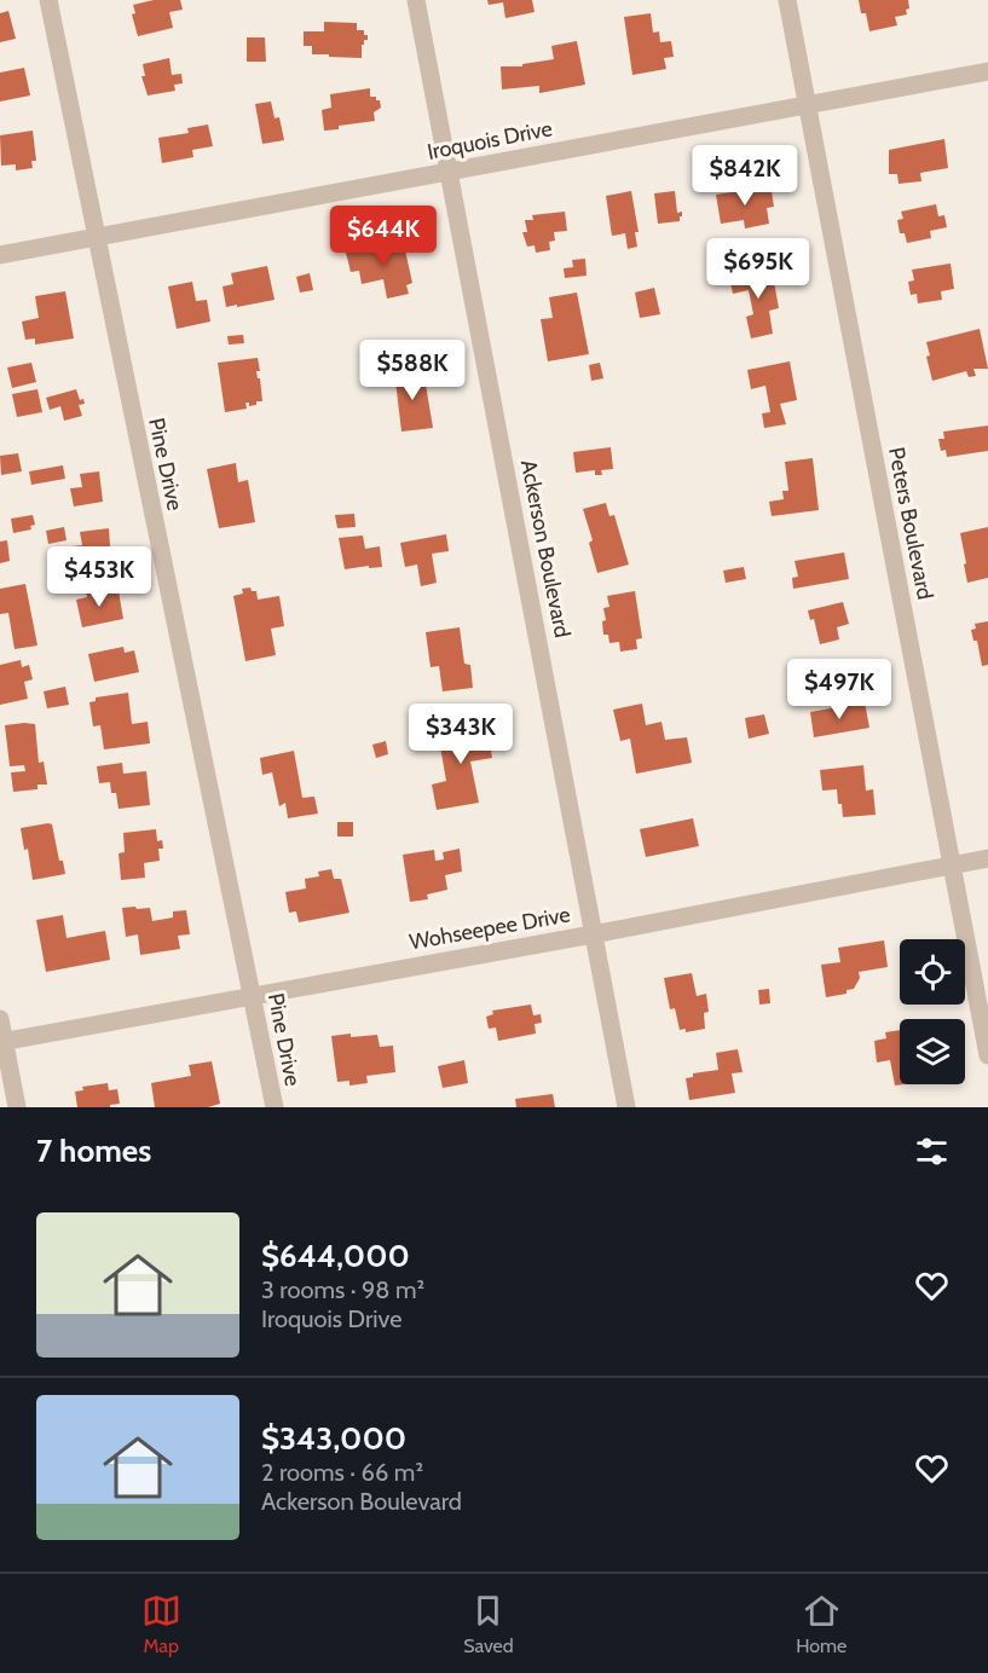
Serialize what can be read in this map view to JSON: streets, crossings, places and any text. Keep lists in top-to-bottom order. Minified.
{"streets":{"street":["Iroquois Drive","Pine Drive","Peters Boulevard","Ackerson Boulevard","Wohseepee Drive"]},"crossings":[["Iroquois Drive","Pine Drive"],["Iroquois Drive","Peters Boulevard"],["Iroquois Drive","Ackerson Boulevard"],["Pine Drive","Wohseepee Drive"],["Peters Boulevard","Wohseepee Drive"],["Ackerson Boulevard","Wohseepee Drive"]],"page":{"price":["$842K","$644K","$695K","$588K","$453K","$497K","$343K"],"heading":"7 homes","list":[{"name":"$644,000","note":"3 rooms · 98 m² · Iroquois Drive"},{"name":"$343,000","note":"2 rooms · 66 m² · Ackerson Boulevard"}],"tabs":["Map","Saved","Home"]}}
